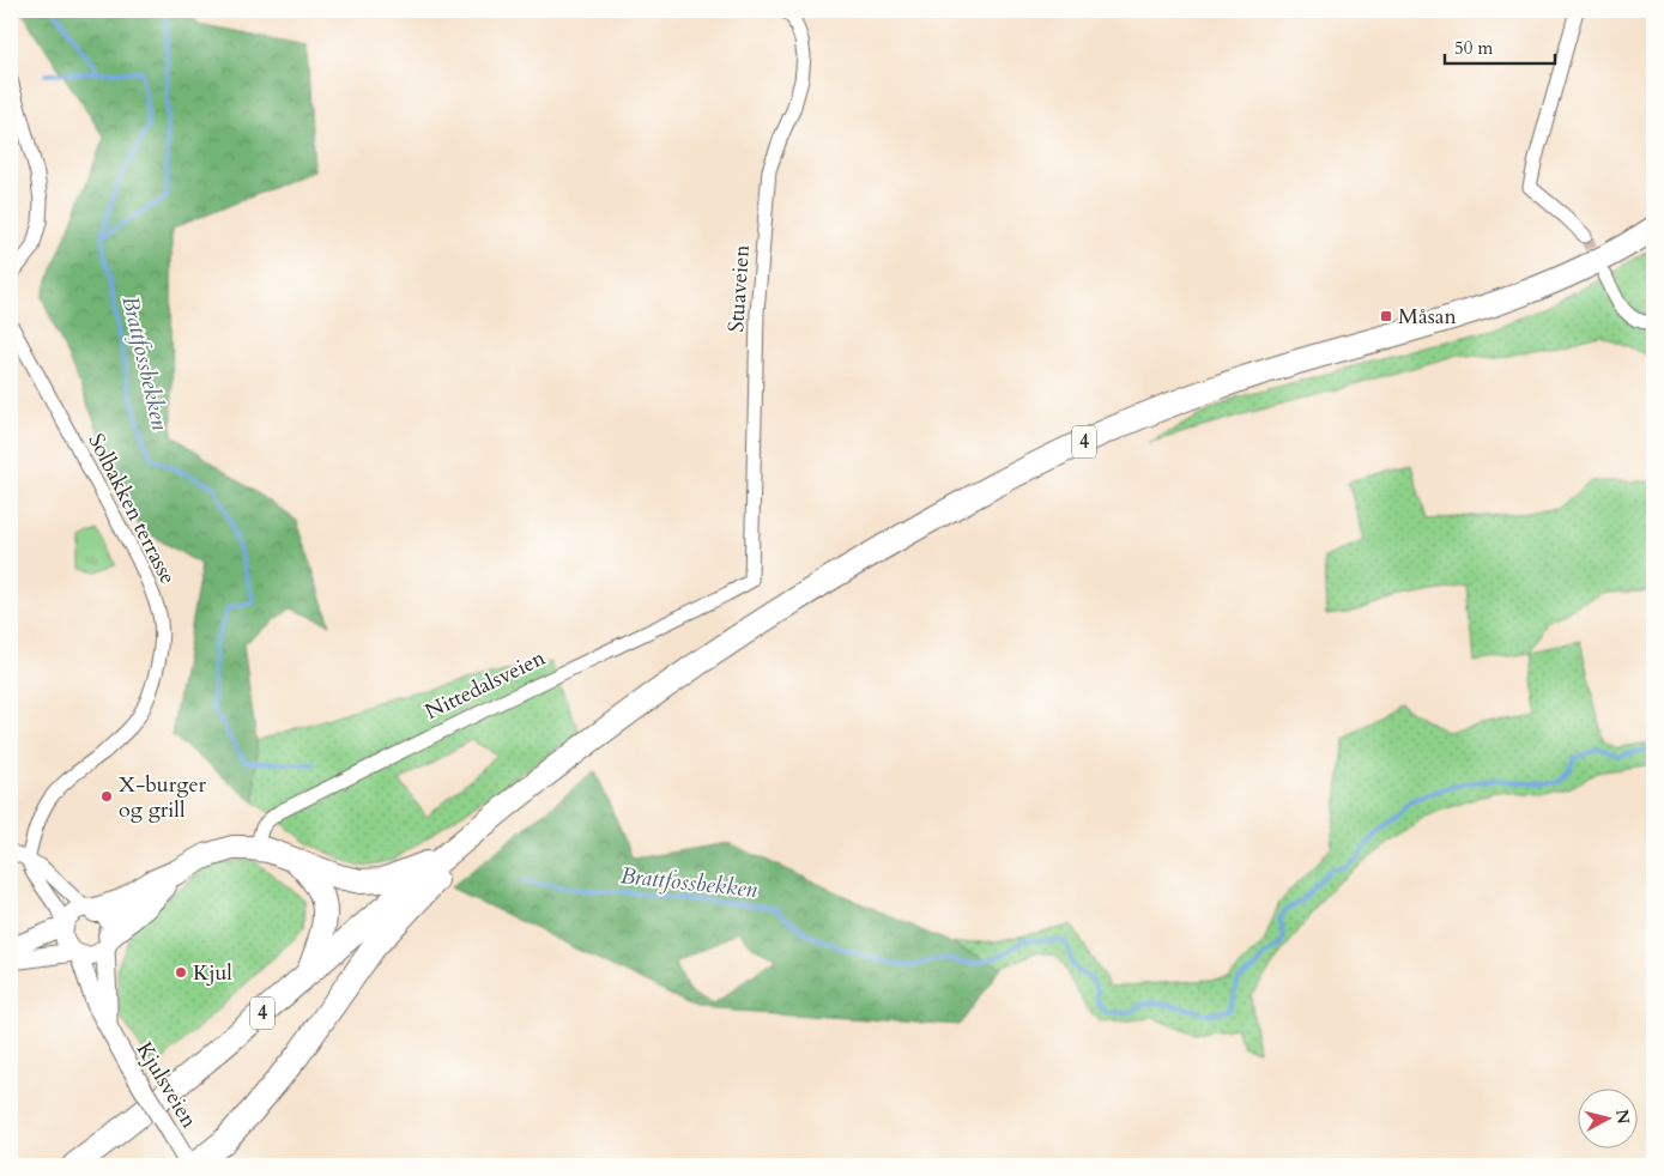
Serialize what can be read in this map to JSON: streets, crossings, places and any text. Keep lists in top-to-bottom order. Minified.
{"streets":{"highway":["4"],"main road":["Kjulsveien"],"street":["Stuaveien","Solbakken terrasse","Nittedalsveien"]},"crossings":[["Stuaveien","Nittedalsveien"],["4","Nittedalsveien"],["4","Kjulsveien"]],"water":["Brattfossbekken"],"places":{"transit":["Måsan"],"other":["X-burger og grill","Kjul"]},"scale_bar":"50 m","north":"right"}
